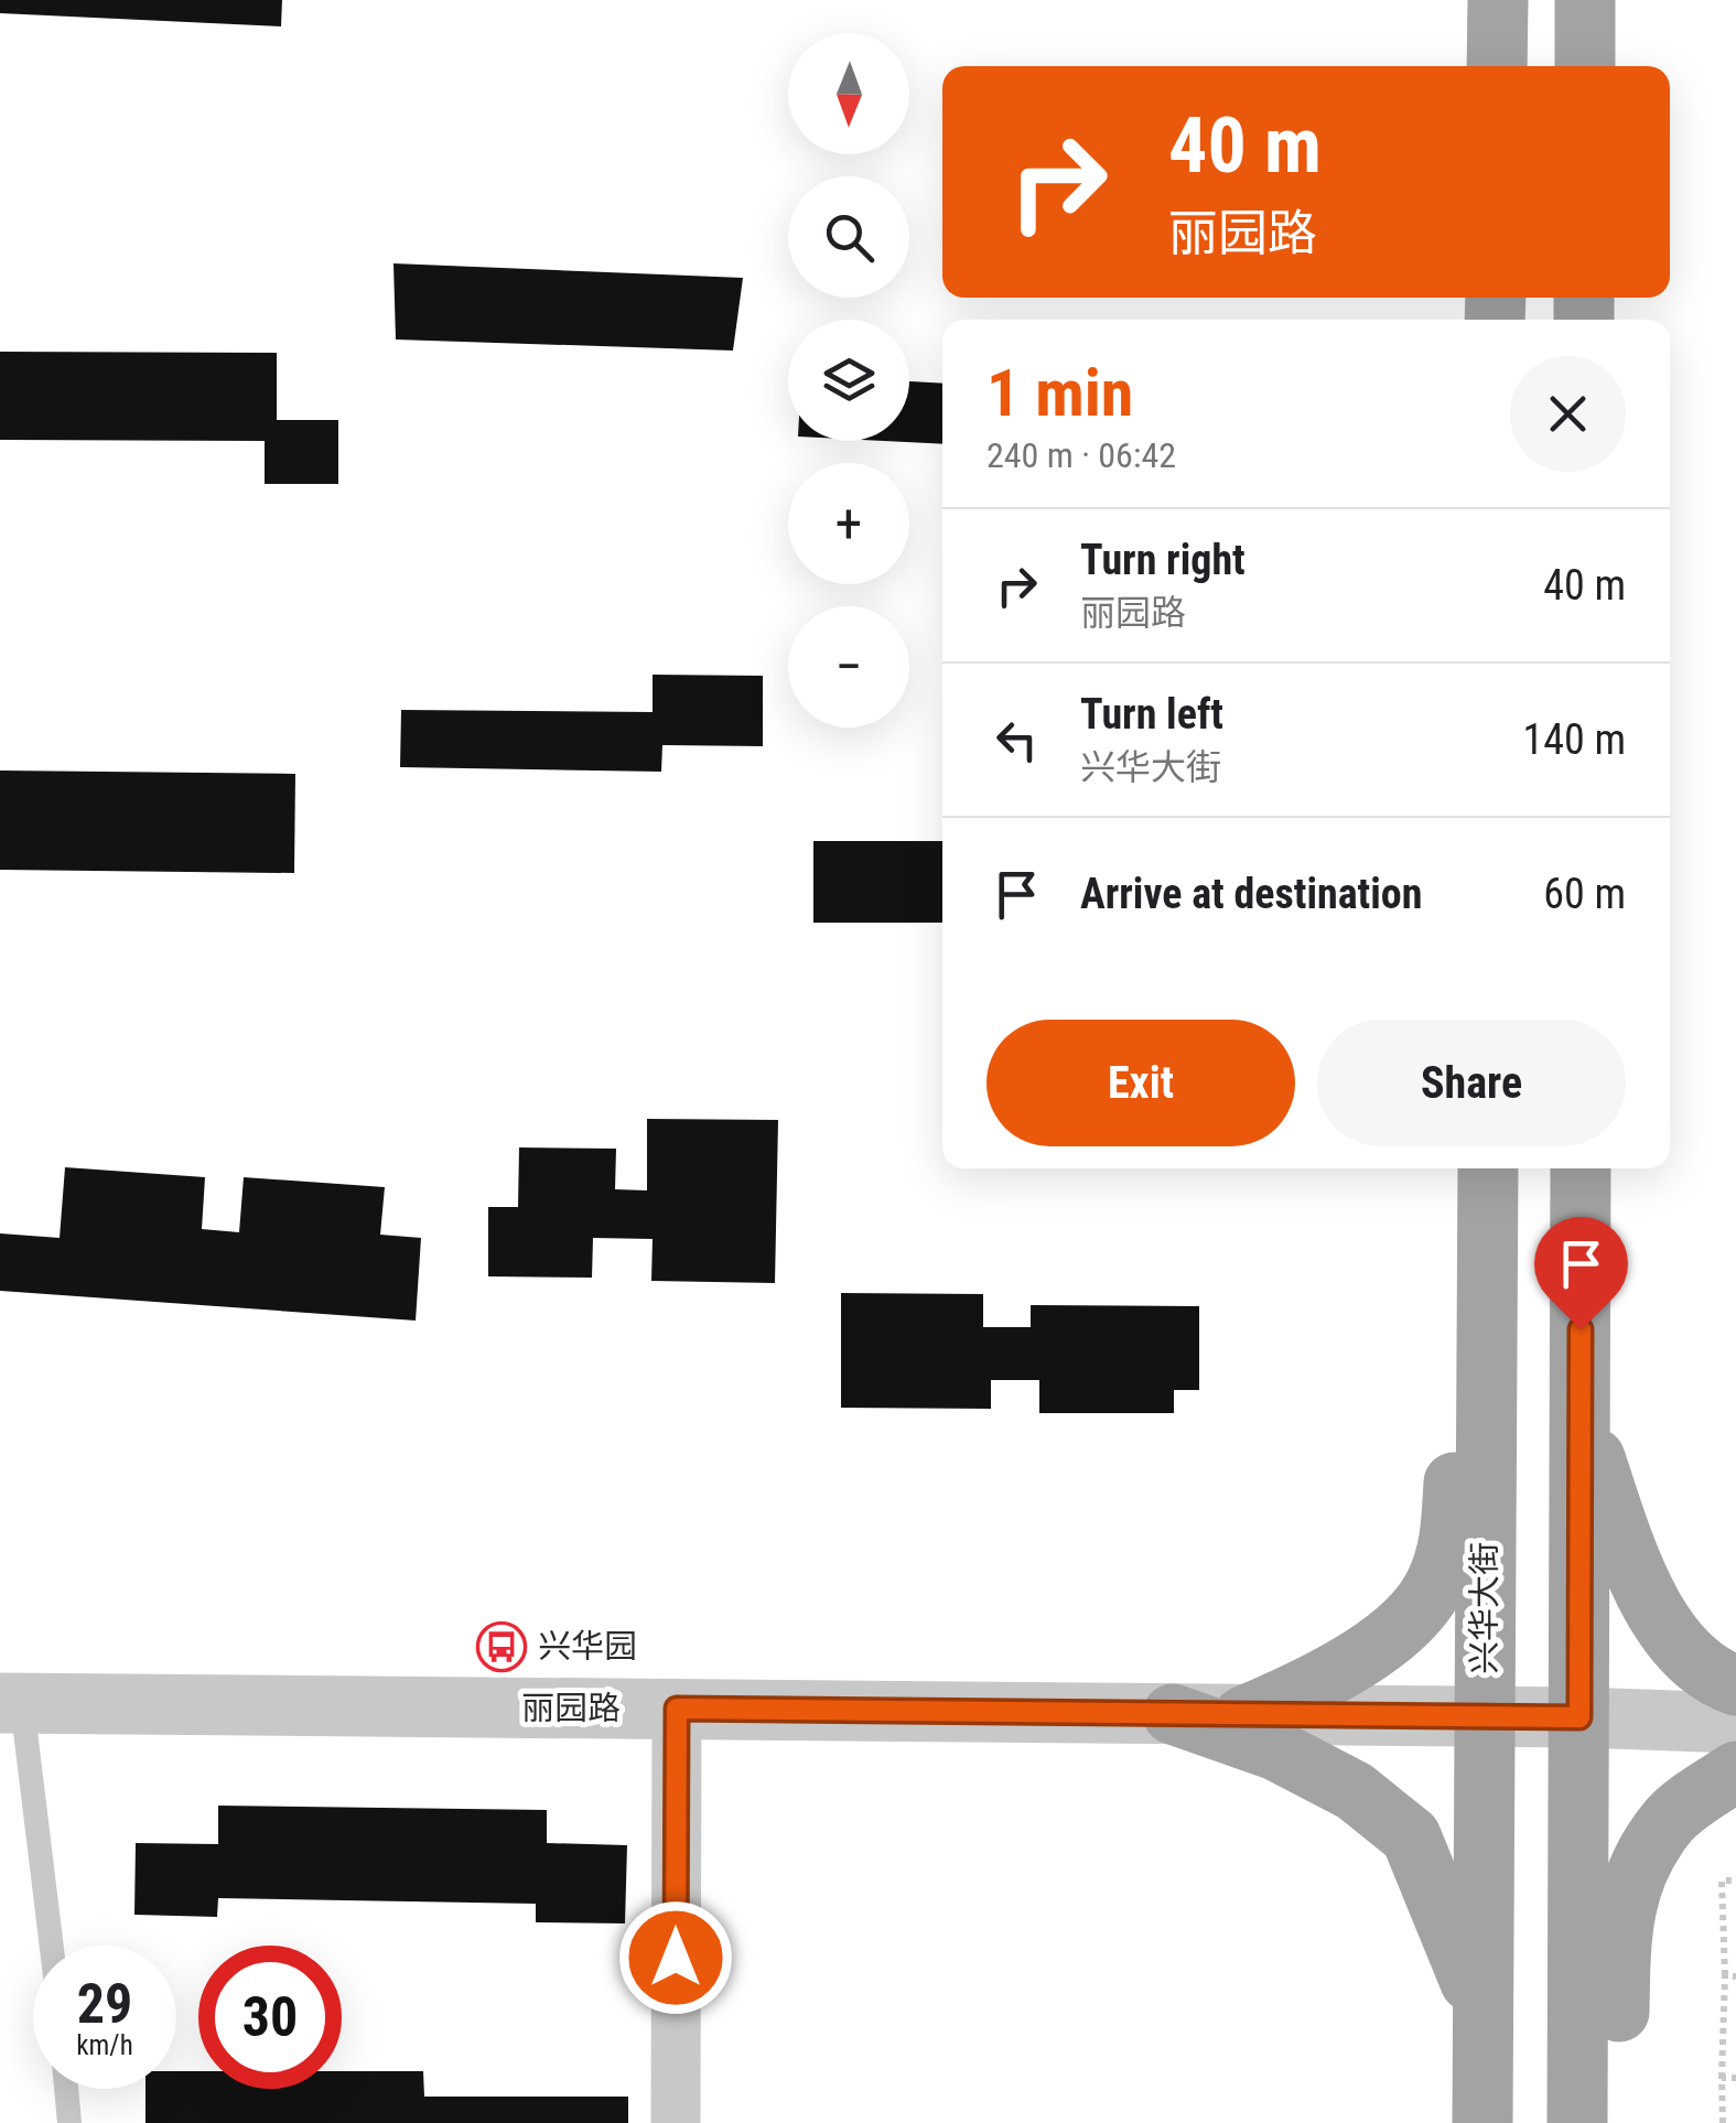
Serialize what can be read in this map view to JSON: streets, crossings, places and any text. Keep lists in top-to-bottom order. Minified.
{"streets":{"main road":["兴华大街"],"street":["丽园路"]},"crossings":[["兴华大街","丽园路"]],"places":{"bus stop":["兴华园"]},"north":"bottom","page":{"map_buttons":["+","−"],"turn":["40 m","丽园路"],"heading":["1 min","240 m · 06:42"],"list":[{"name":"Turn right","note":"丽园路","value":"40 m"},{"name":"Turn left","note":"兴华大街","value":"140 m"},{"name":"Arrive at destination","value":"60 m"}],"buttons":["Exit","Share"],"speed":"29 km/h","limit":"30"}}
